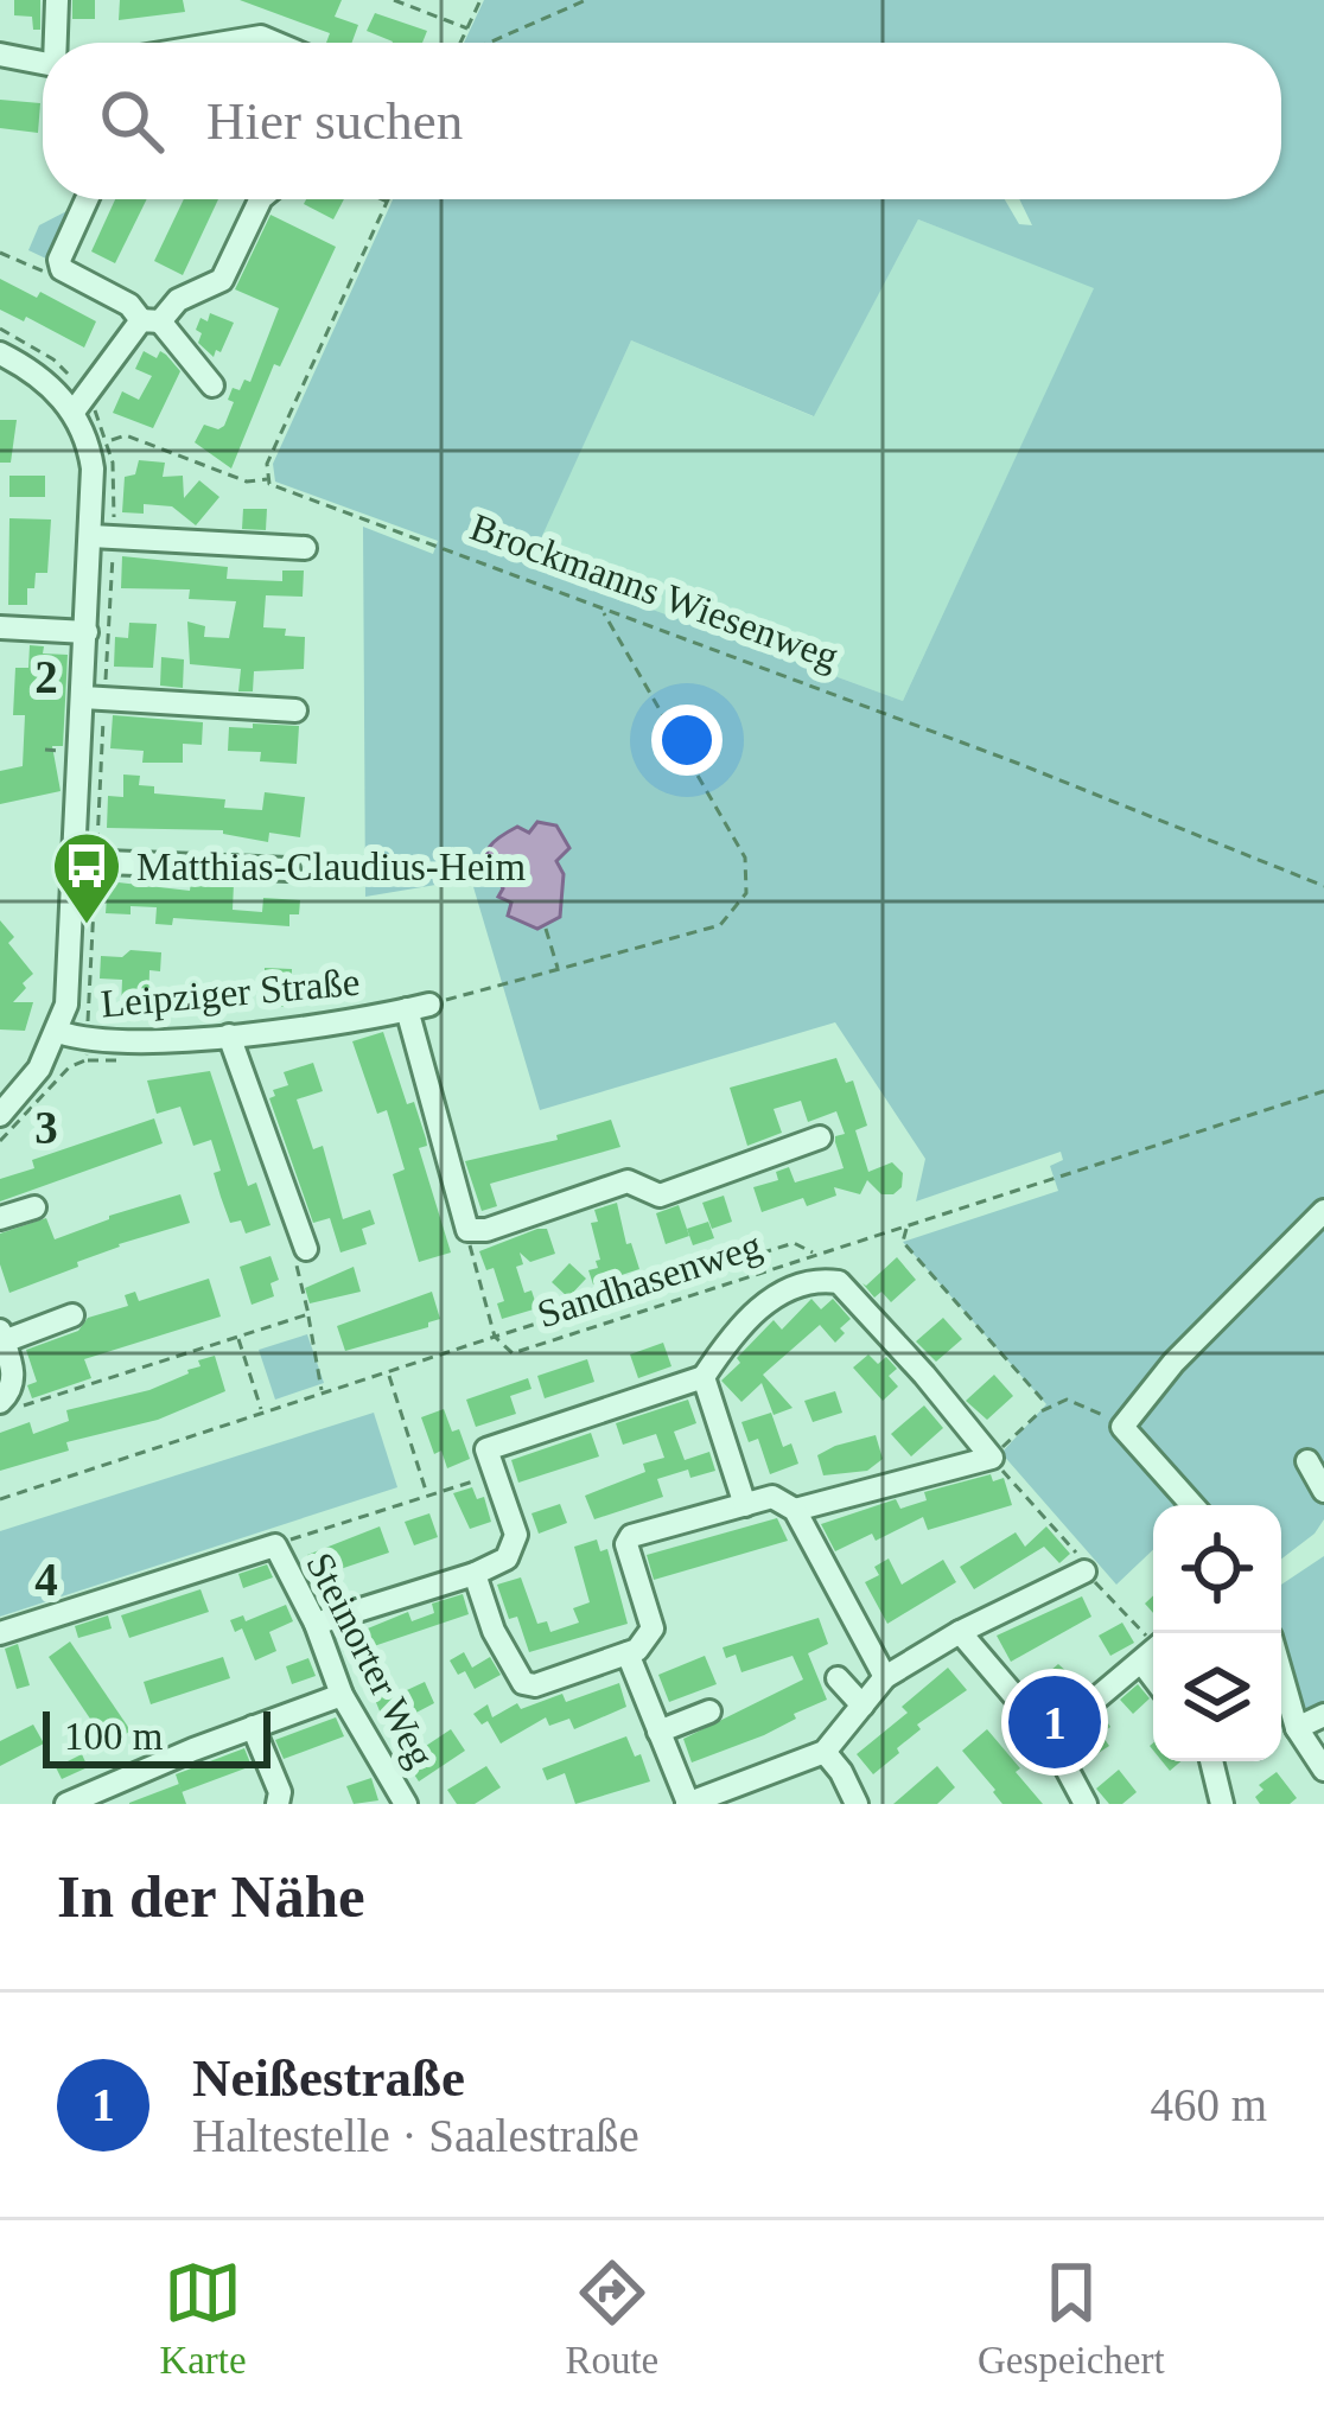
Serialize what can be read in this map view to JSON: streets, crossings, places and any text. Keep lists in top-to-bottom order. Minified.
{"streets":{"street":["Leipziger Straße","Steinorter Weg"],"path":["Brockmanns Wiesenweg","Sandhasenweg"]},"places":{"bus stop":["Matthias-Claudius-Heim"]},"scale_bar":"100 m","page":{"search":"Hier suchen","pins":"1","scale":"100 m","heading":"In der Nähe","list":[{"mark":"1","name":"Neißestraße","note":"Haltestelle · Saalestraße","value":"460 m"}],"nav":["Karte","Route","Gespeichert"]},"grid":{"rows":["2","3","4"]}}
